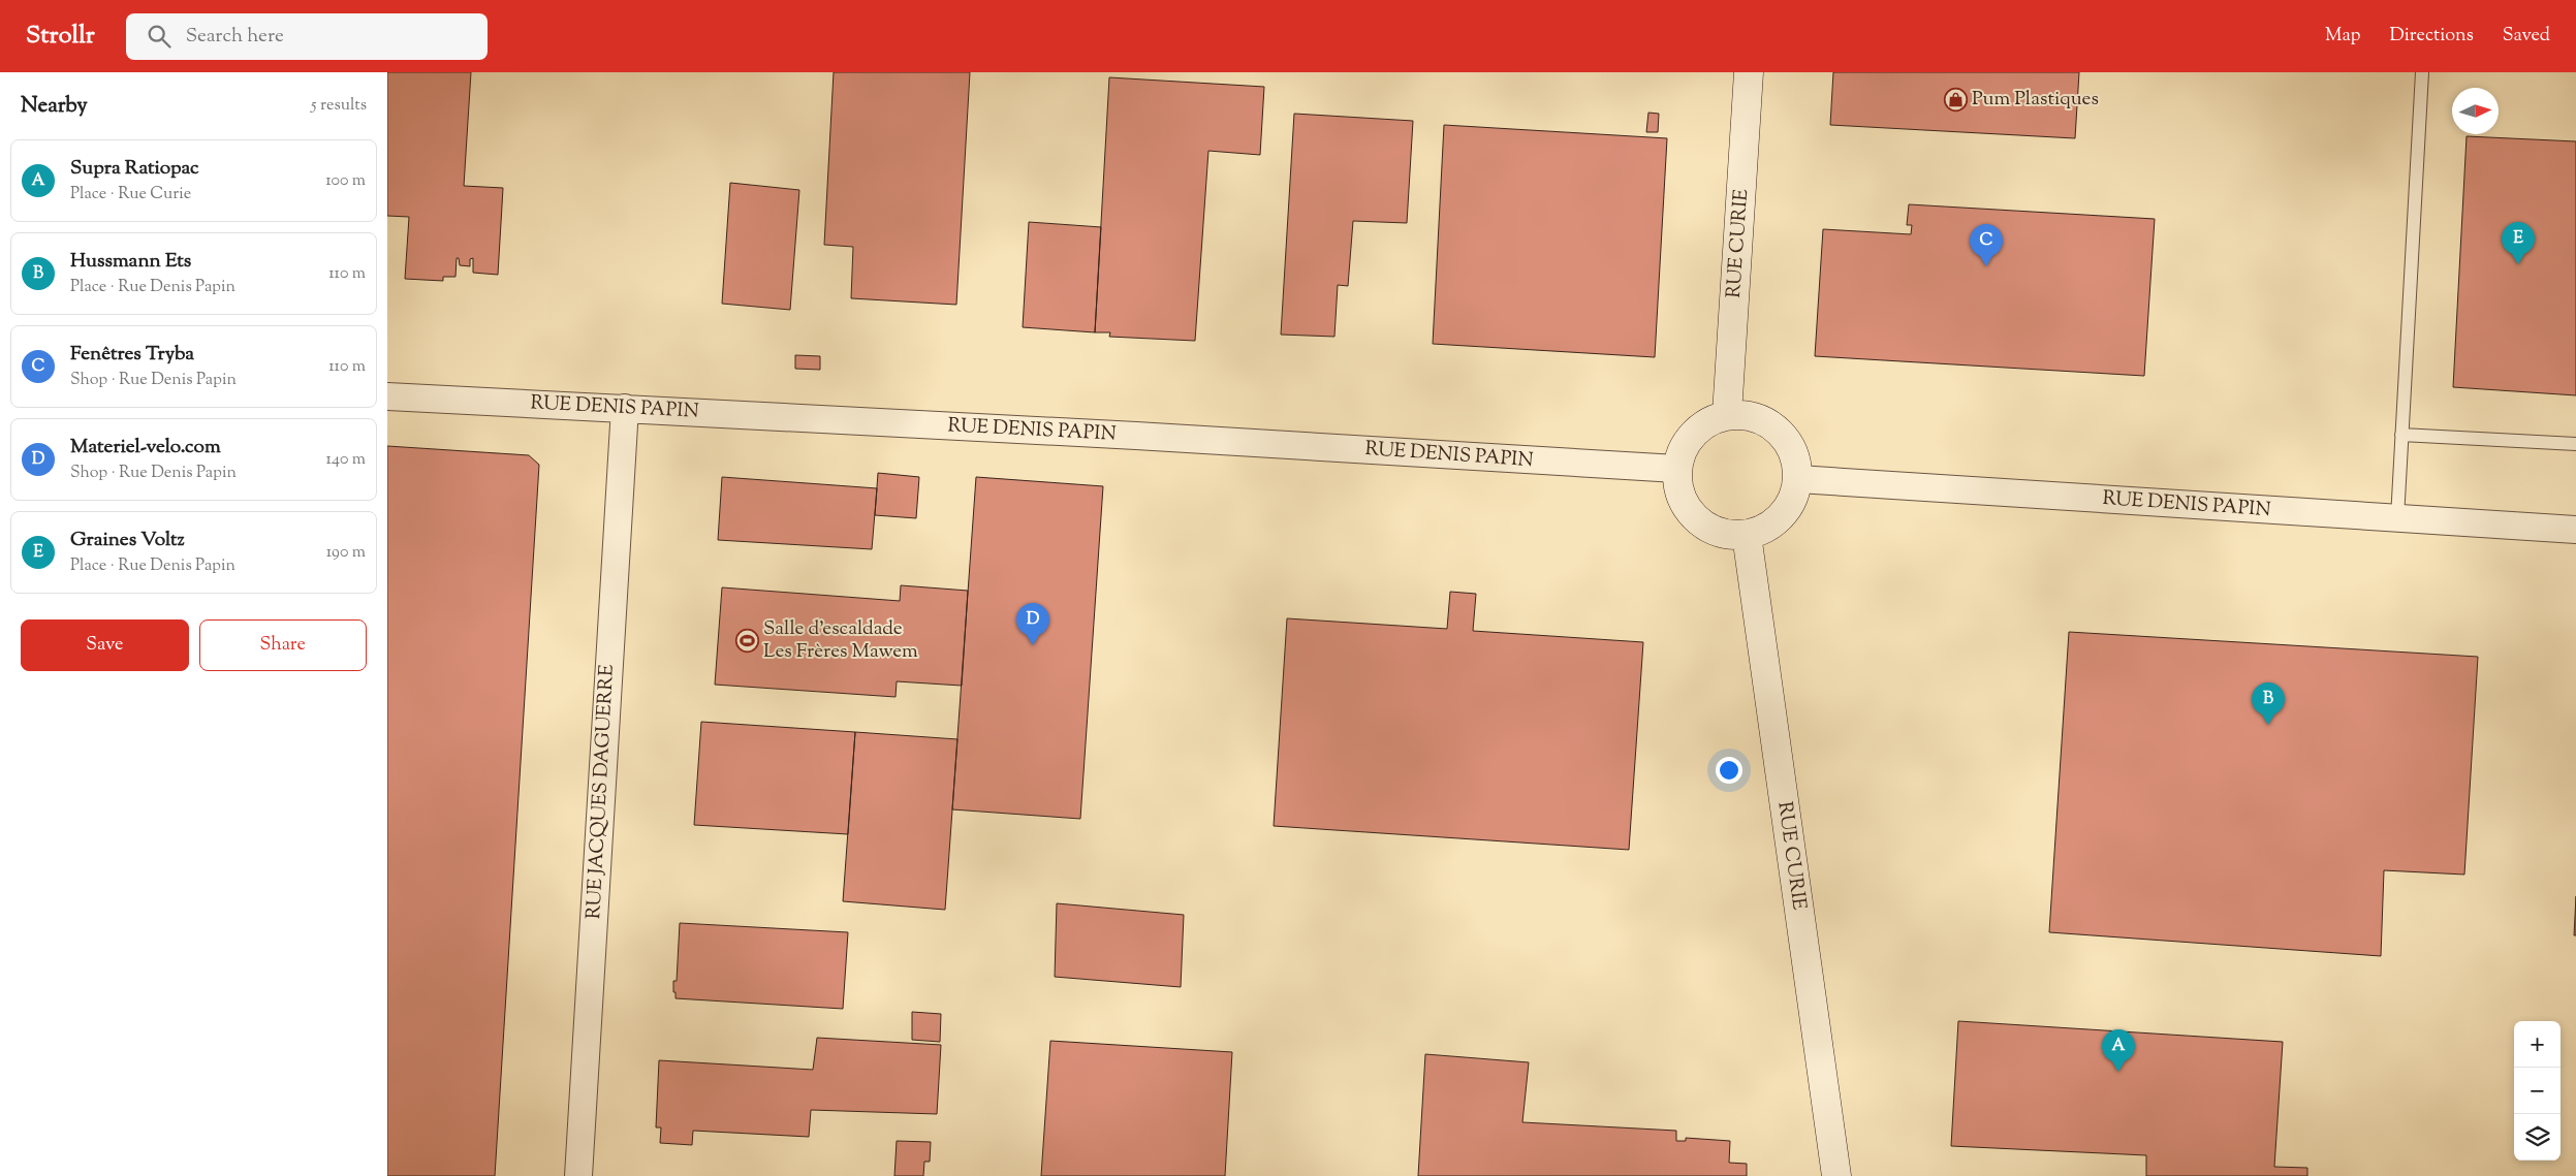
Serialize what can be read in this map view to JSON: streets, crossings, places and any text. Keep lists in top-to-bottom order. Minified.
{"streets":{"main road":["RUE CURIE"],"street":["RUE DENIS PAPIN","RUE JACQUES DAGUERRE"]},"crossings":[["RUE CURIE","RUE DENIS PAPIN"],["RUE DENIS PAPIN","RUE JACQUES DAGUERRE"]],"places":{"shop":["Pum Plastiques"],"sports":["Salle d'escaldade Les Frères Mawem"]},"north":"right","page":{"header":"Strollr","search":"Search here","nav":["Map","Directions","Saved"],"heading":["Nearby","5 results"],"list":[{"mark":"A","name":"Supra Ratiopac","note":"Place · Rue Curie","value":"100 m"},{"mark":"B","name":"Hussmann Ets","note":"Place · Rue Denis Papin","value":"110 m"},{"mark":"C","name":"Fenêtres Tryba","note":"Shop · Rue Denis Papin","value":"110 m"},{"mark":"D","name":"Materiel-velo.com","note":"Shop · Rue Denis Papin","value":"140 m"},{"mark":"E","name":"Graines Voltz","note":"Place · Rue Denis Papin","value":"190 m"}],"pins":["E","C","D","B","A"],"buttons":["Save","Share"],"map_buttons":["+","−"]}}
